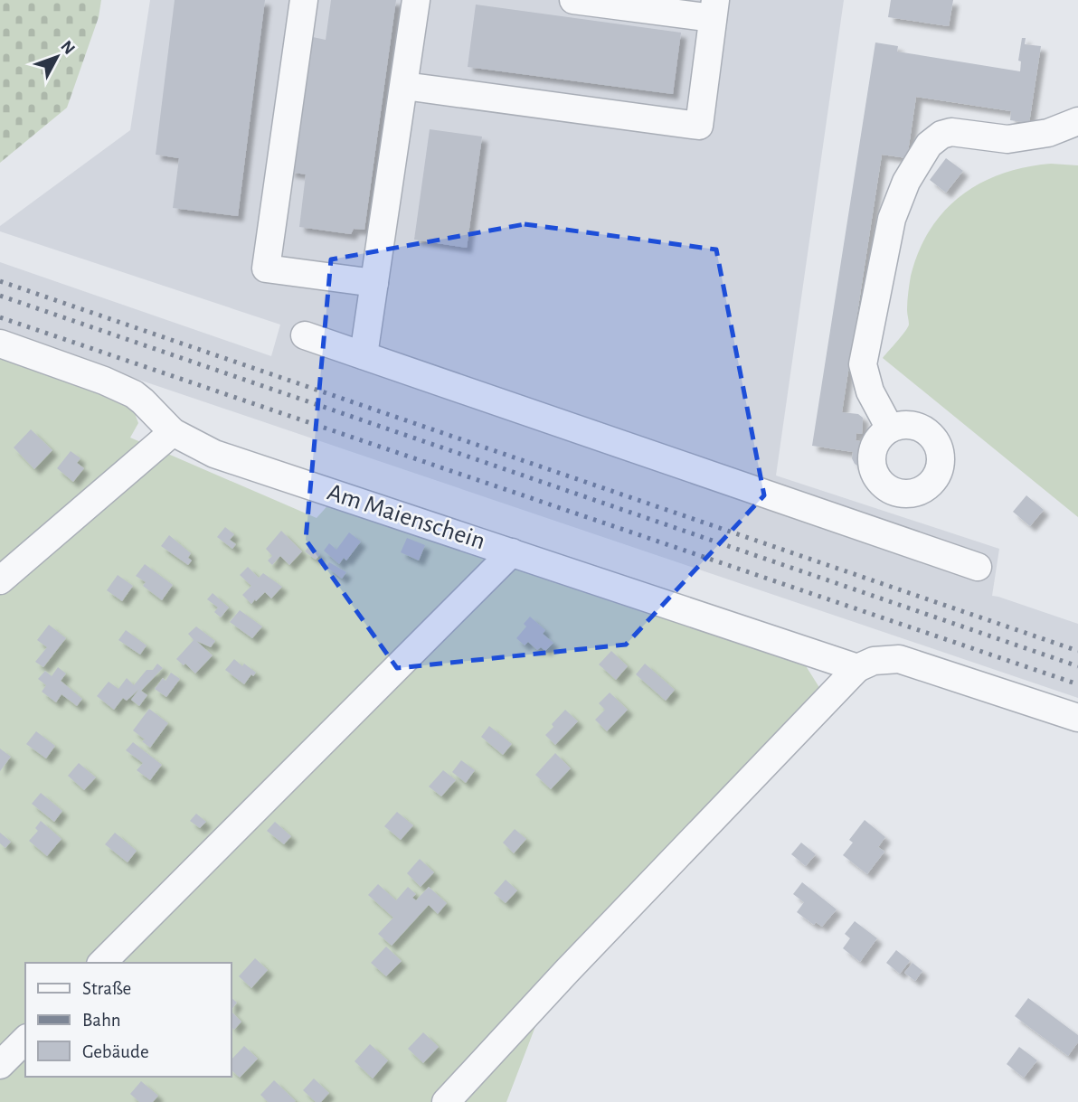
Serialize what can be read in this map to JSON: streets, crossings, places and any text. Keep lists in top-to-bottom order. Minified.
{"streets":{"street":["Am Maienschein"]},"legend":["Straße","Bahn","Gebäude"],"north":"top right"}
